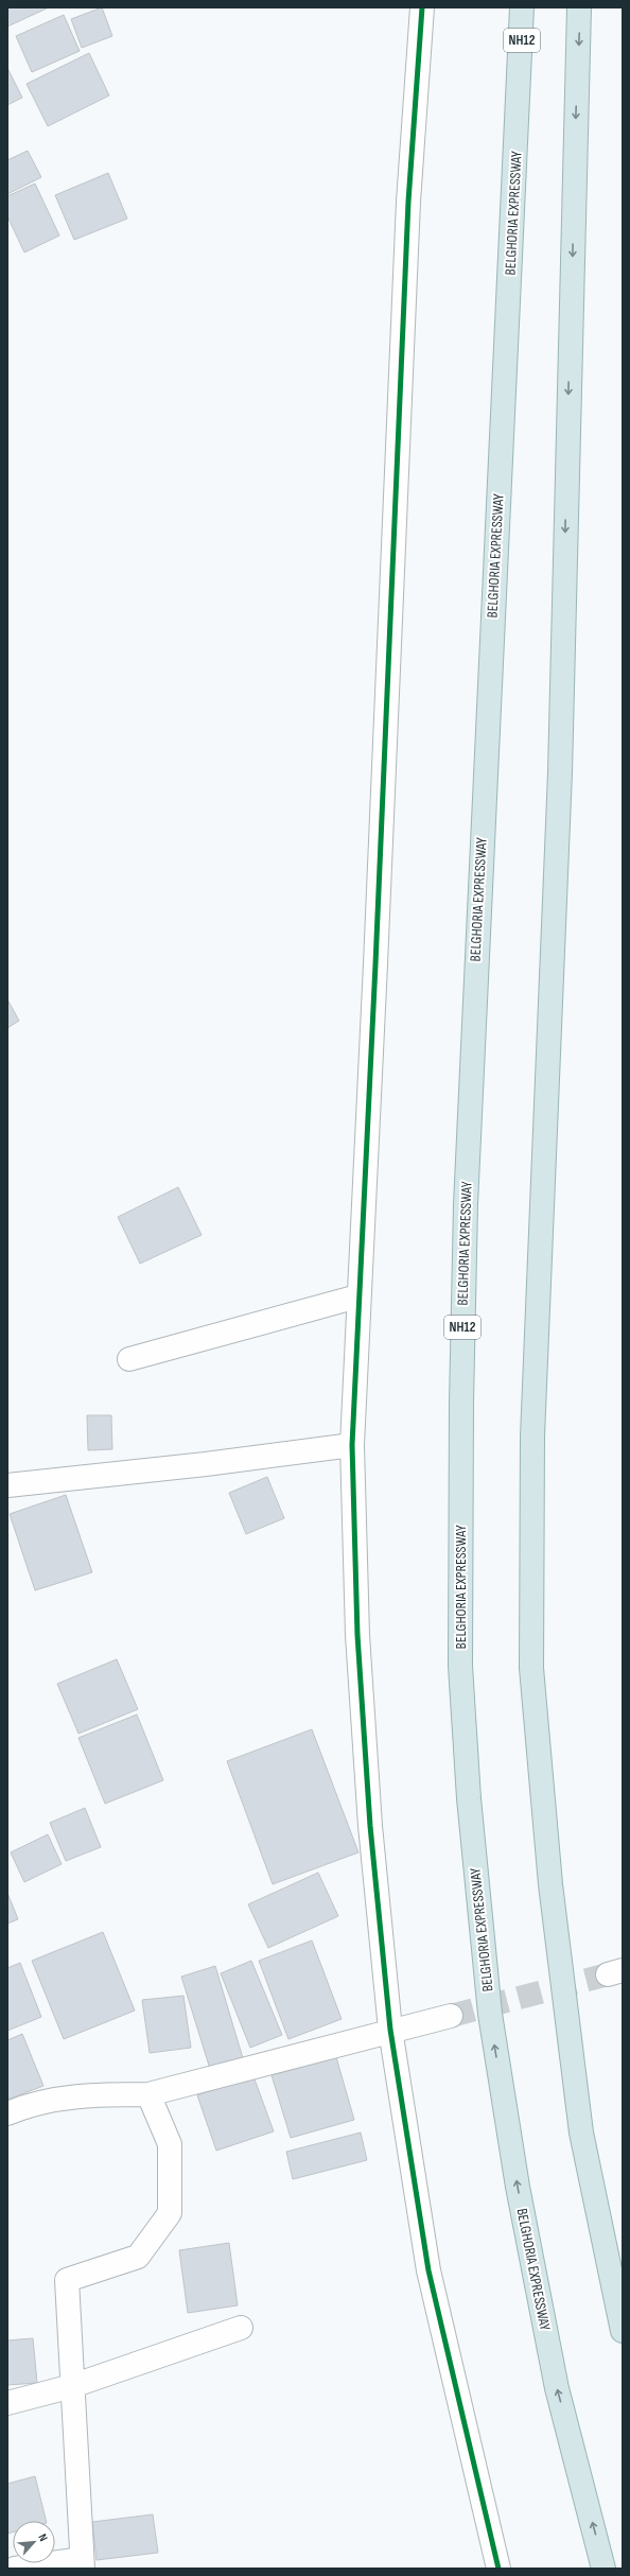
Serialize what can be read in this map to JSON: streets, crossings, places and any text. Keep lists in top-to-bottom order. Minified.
{"streets":{"highway":["NH12","BELGHORIA EXPRESSWAY"]},"north":"top right"}
